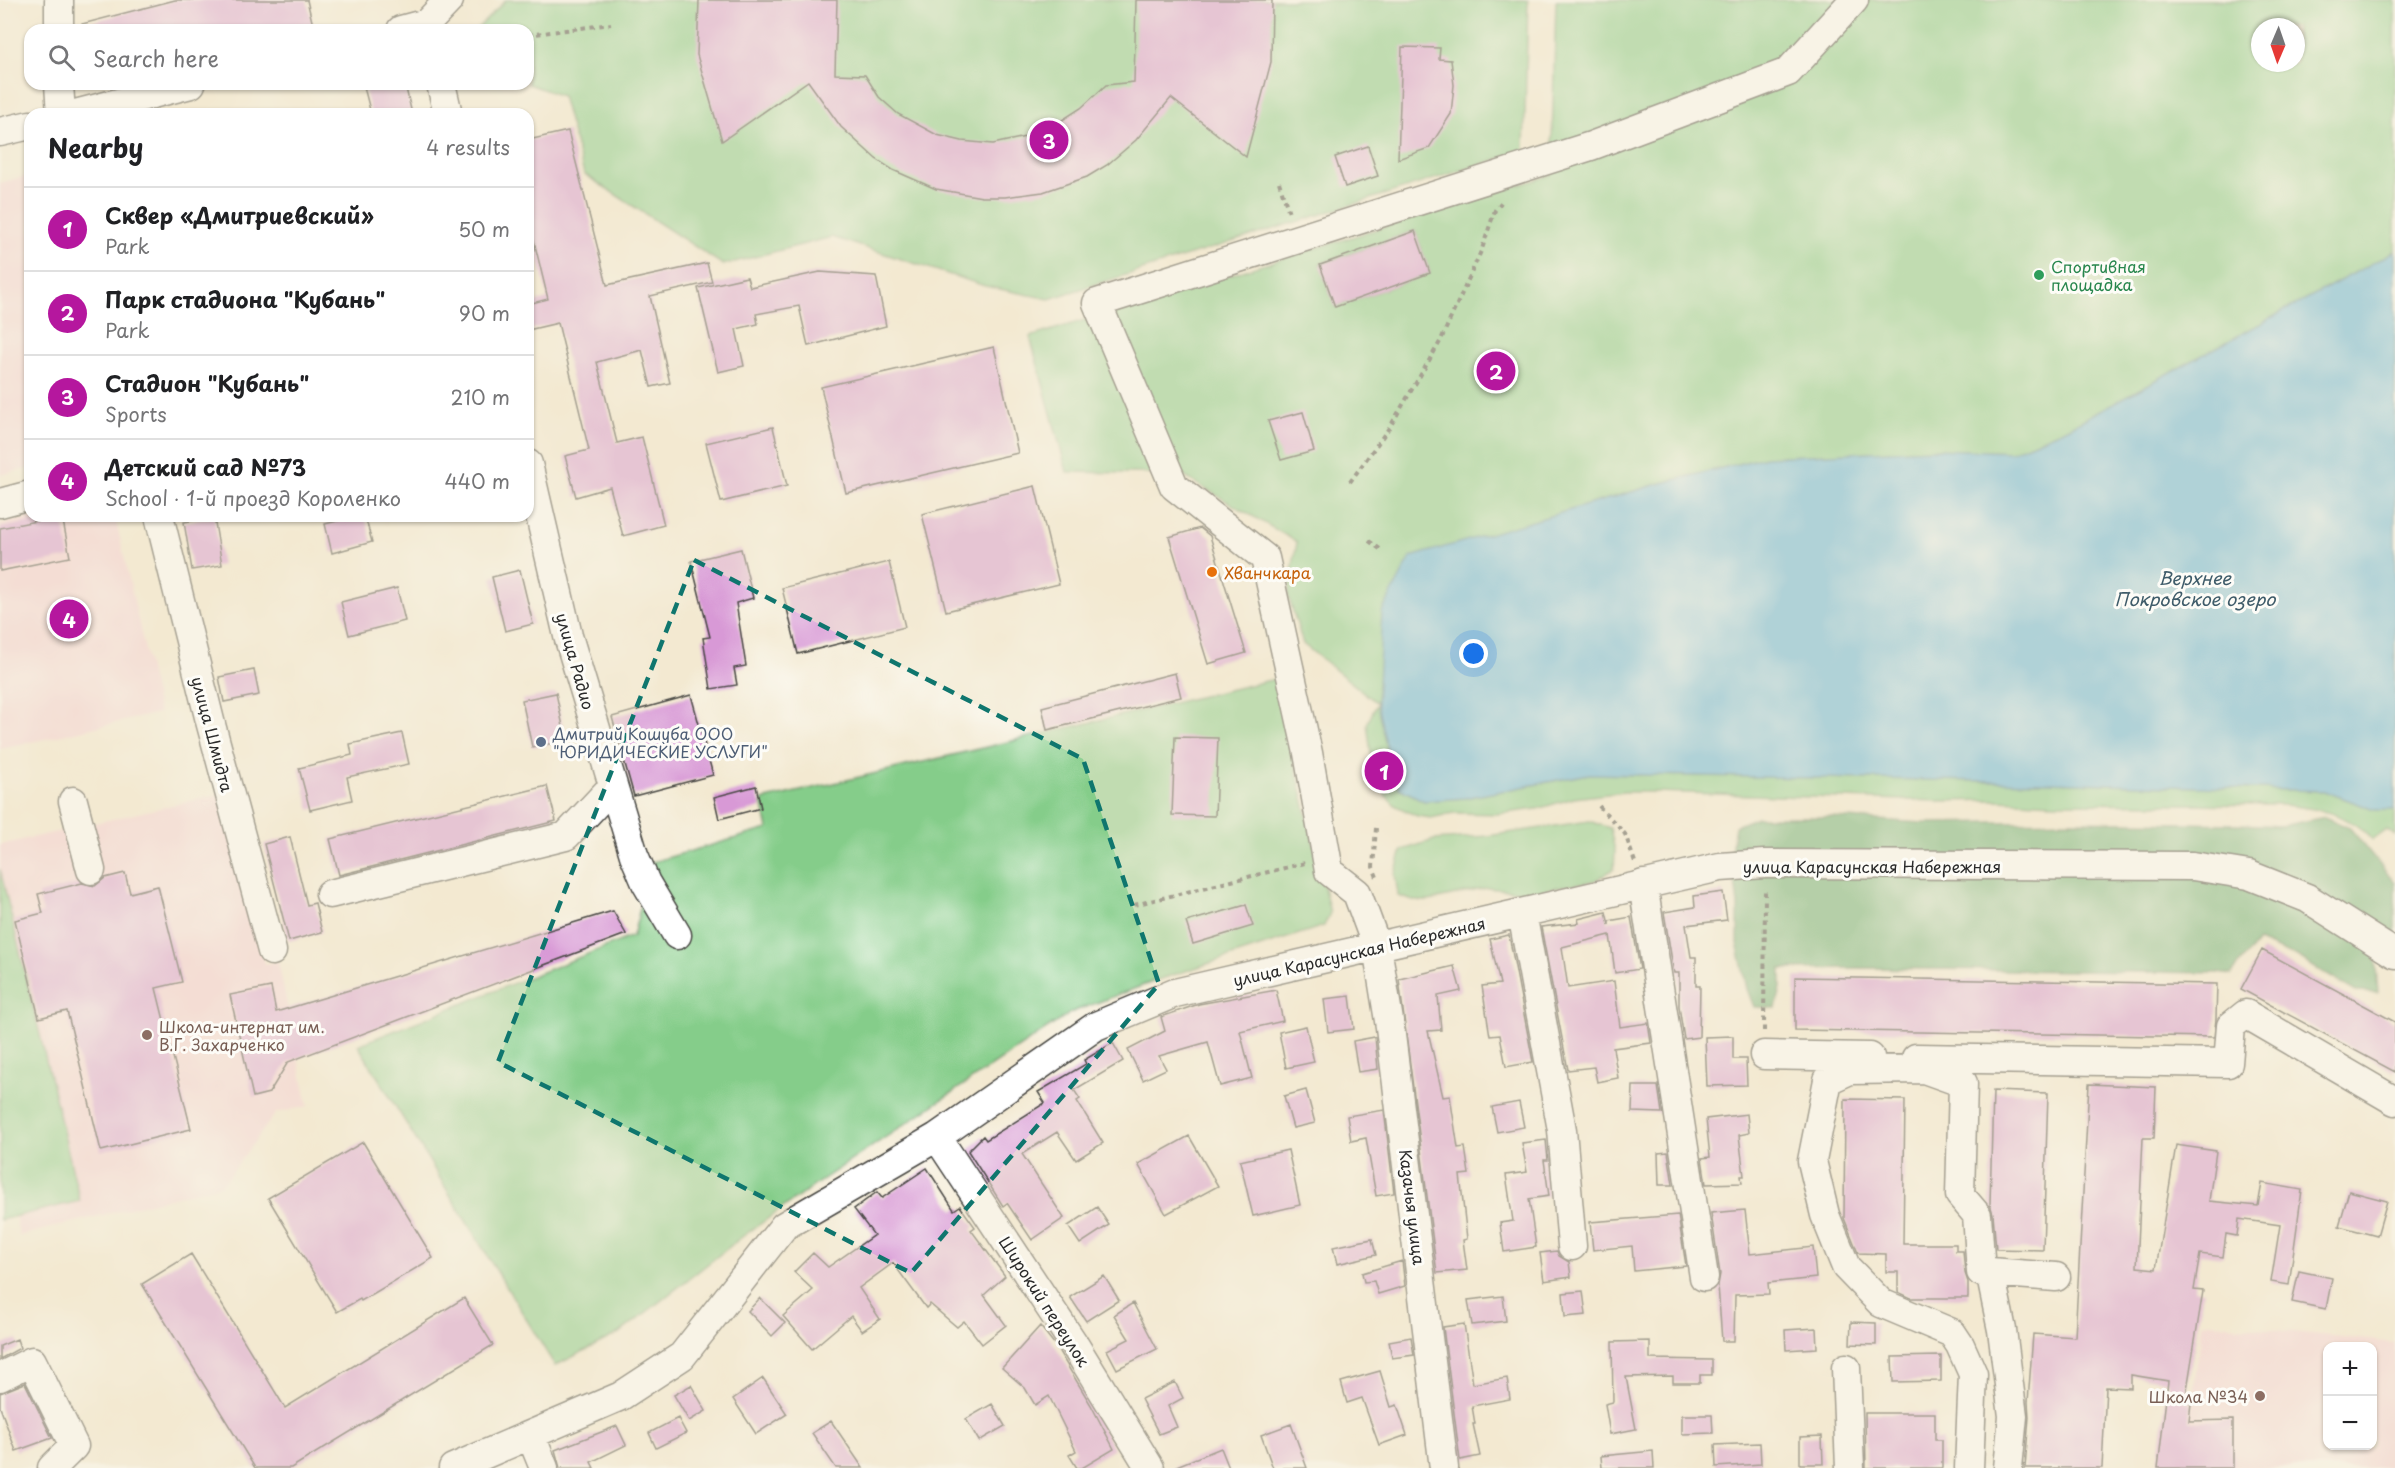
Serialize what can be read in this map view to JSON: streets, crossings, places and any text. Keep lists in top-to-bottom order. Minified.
{"streets":{"street":["улица Радио","улица Шмидта","улица Карасунская Набережная","Казачья улица","Широкий переулок"]},"crossings":[["улица Карасунская Набережная","Казачья улица"],["улица Карасунская Набережная","Широкий переулок"]],"water":["Верхнее Покровское озеро"],"places":["Спортивная площадка","Хванчкара","Дмитрий Кошуба ООО \"ЮРИДИЧЕСКИЕ УСЛУГИ\"","Школа-интернат им. В.Г. Захарченко","Школа №34"],"north":"bottom","page":{"search":"Search here","heading":["Nearby","4 results"],"pins":["3","2","4","1"],"list":[{"mark":"1","name":"Сквер «Дмитриевский»","note":"Park","value":"50 m"},{"mark":"2","name":"Парк стадиона \"Кубань\"","note":"Park","value":"90 m"},{"mark":"3","name":"Стадион \"Кубань\"","note":"Sports","value":"210 m"},{"mark":"4","name":"Детский сад №73","note":"School · 1-й проезд Короленко","value":"440 m"}],"map_buttons":["+","−"]}}
